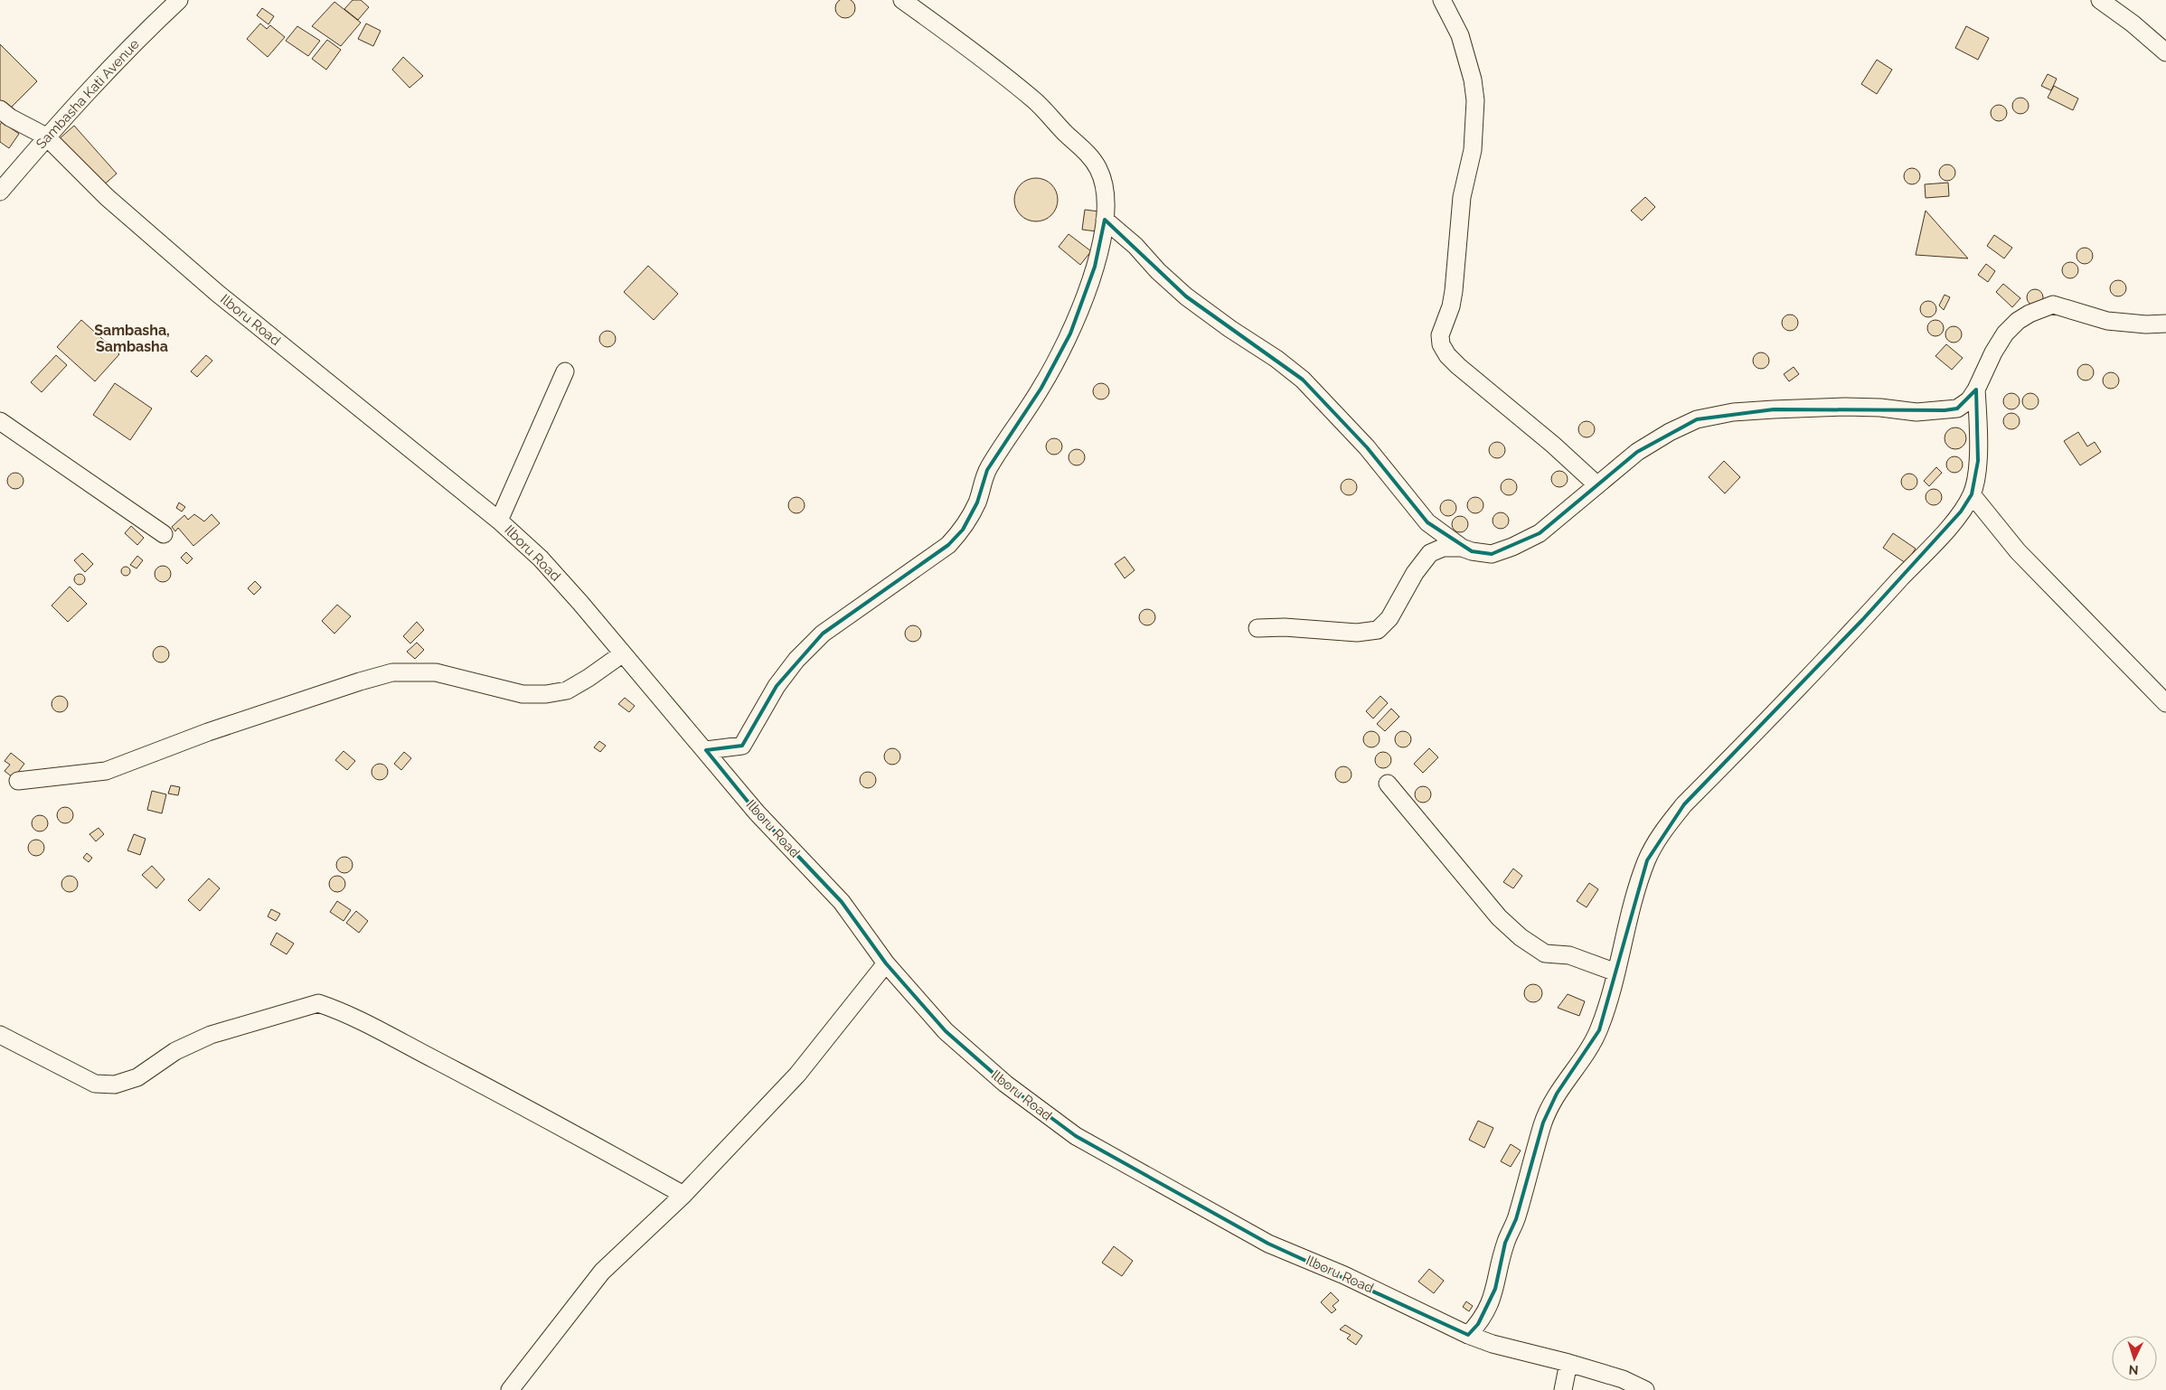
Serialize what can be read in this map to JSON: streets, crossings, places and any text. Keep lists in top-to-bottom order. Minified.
{"streets":{"street":["Sambasha Kati Avenue","Ilboru Road"]},"crossings":[["Sambasha Kati Avenue","Ilboru Road"]],"districts":["Sambasha, Sambasha"],"north":"bottom"}
